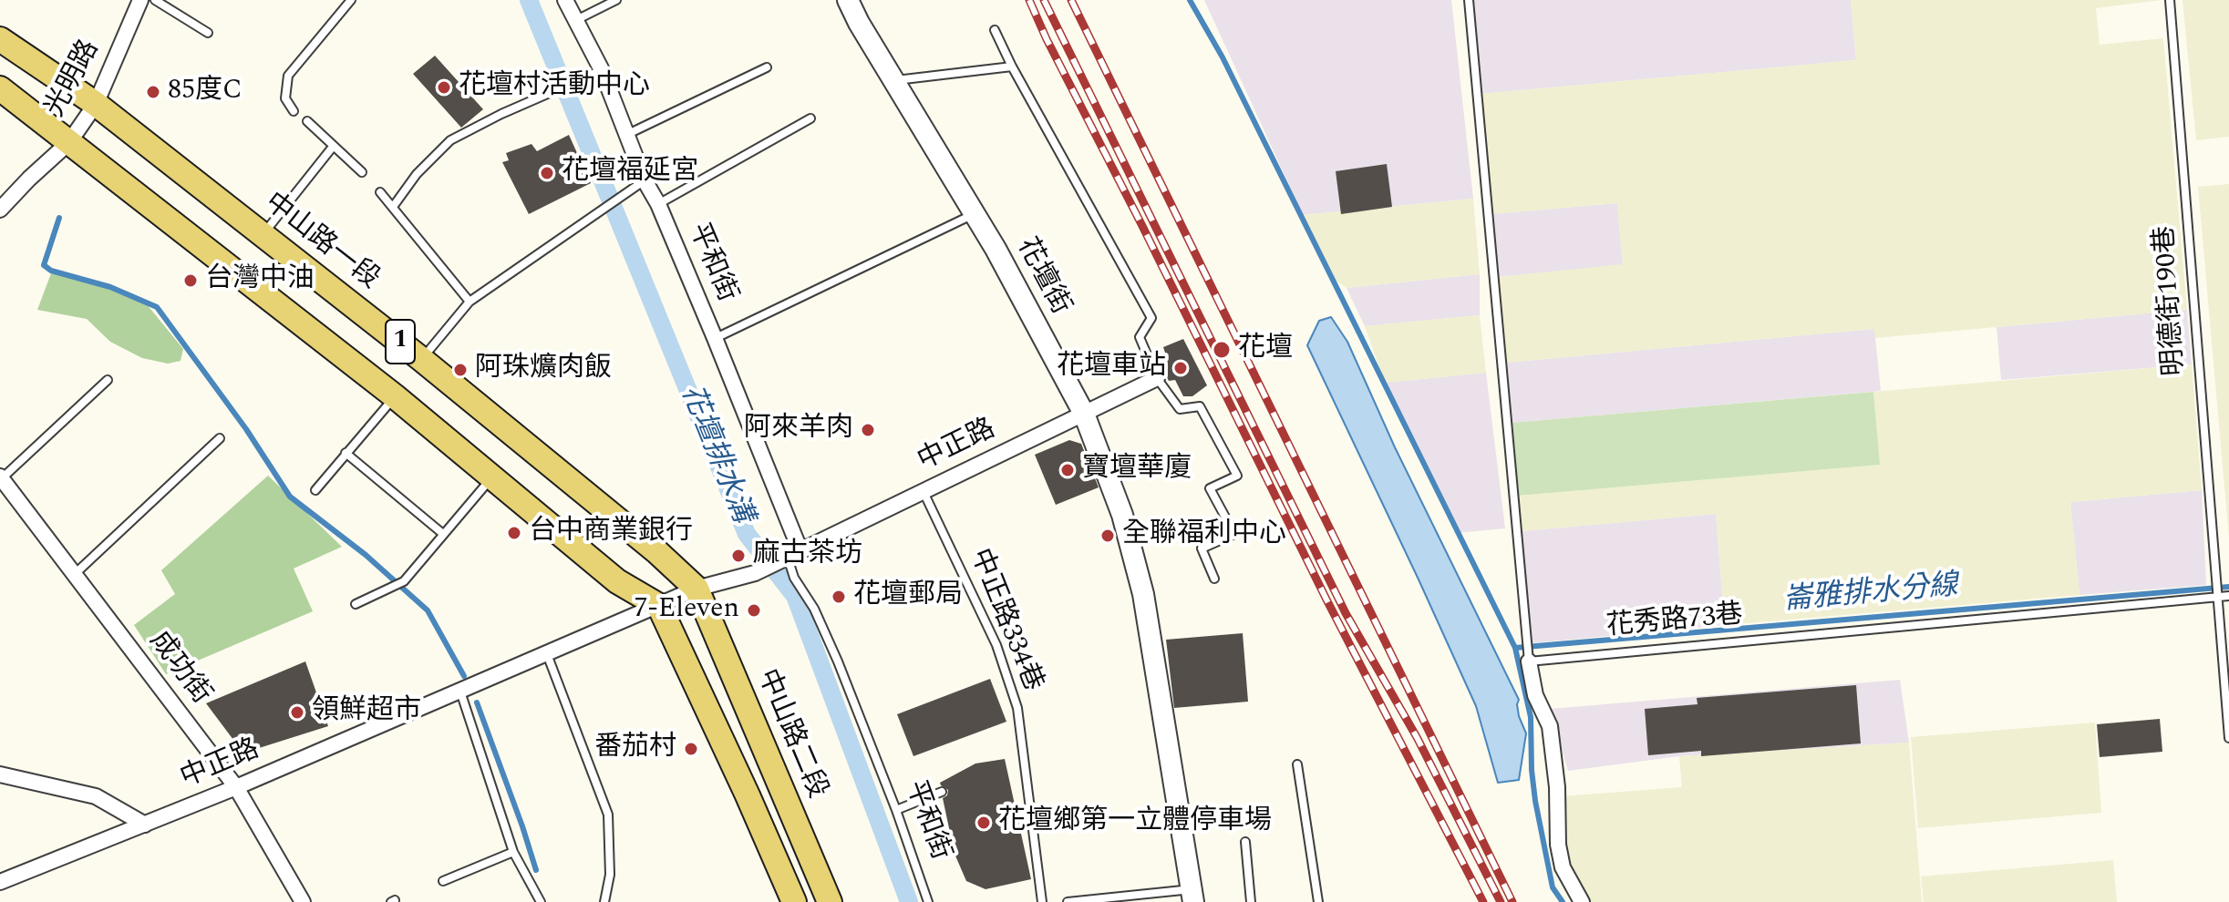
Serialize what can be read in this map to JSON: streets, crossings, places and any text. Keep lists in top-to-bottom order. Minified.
{"streets":{"main road":["中山路一段","1","中山路二段"],"street":["光明路","平和街","花壇街","中正路","成功街"],"lane":["明德街190巷","中正路334巷","花秀路73巷"]},"crossings":[["光明路","中山路一段"],["光明路","1"],["中山路一段","中正路"],["中山路一段","中山路二段"],["平和街","中正路"],["花壇街","中正路"],["明德街190巷","花秀路73巷"],["中正路","中正路334巷"],["中正路","成功街"],["中正路","中山路二段"]],"water":["花壇排水溝","崙雅排水分線"],"places":["花壇村活動中心","85度C","花壇福延宮","台灣中油","花壇","花壇車站","阿珠爌肉飯","阿來羊肉","寶壇華廈","台中商業銀行","全聯福利中心","麻古茶坊","花壇郵局","7-Eleven","領鮮超市","番茄村","花壇鄉第一立體停車場"]}
